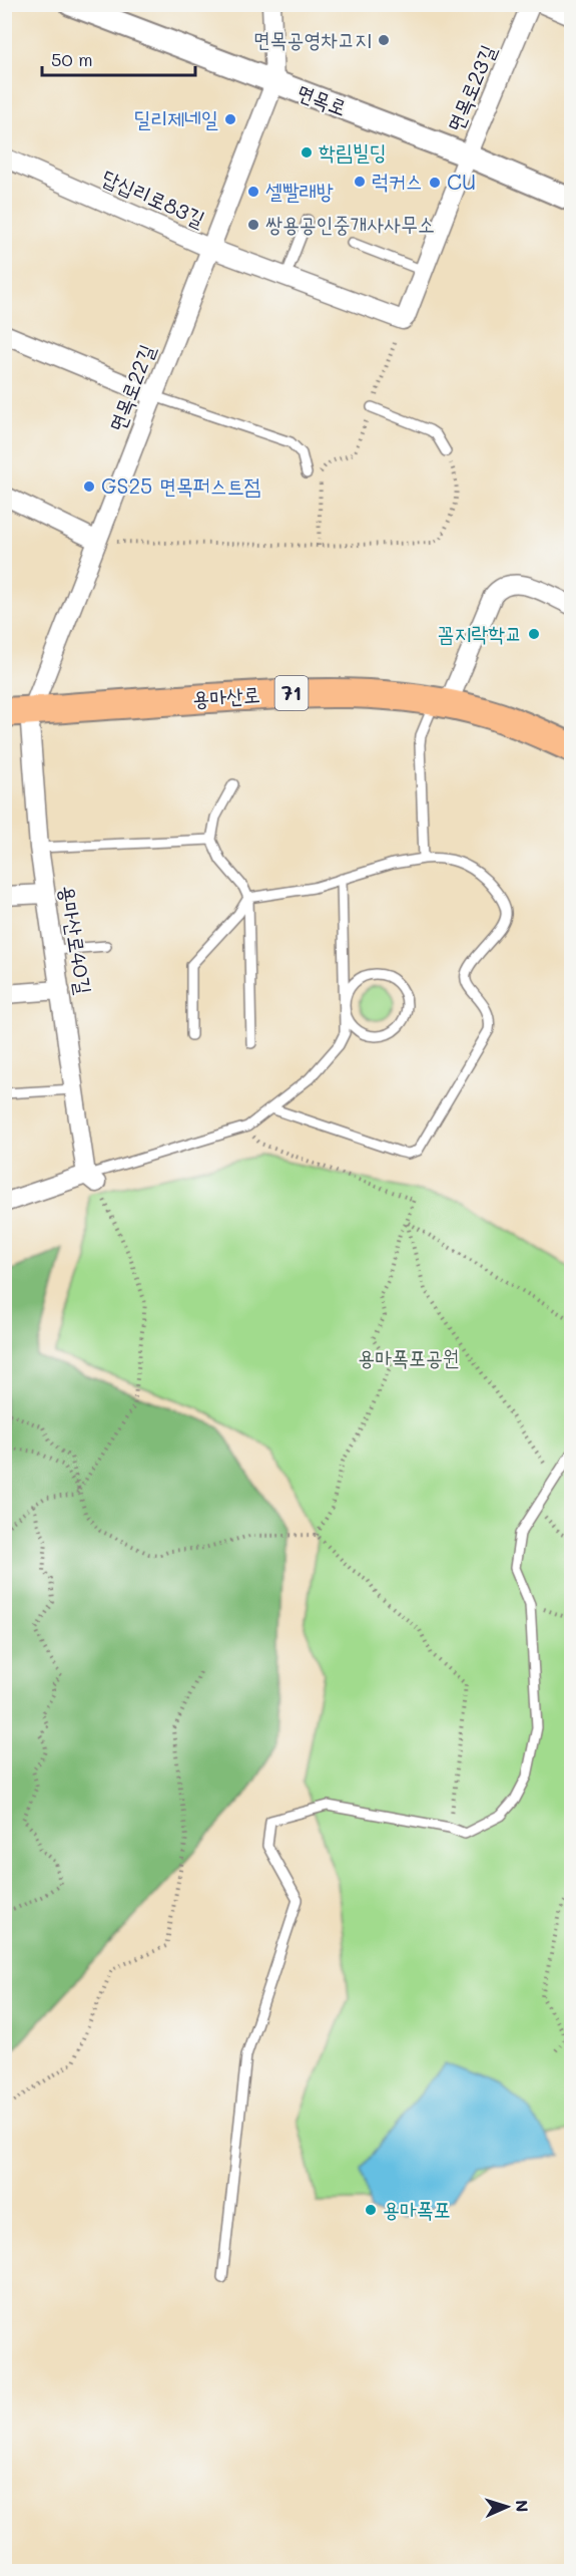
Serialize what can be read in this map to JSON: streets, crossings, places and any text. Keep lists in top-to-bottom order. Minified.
{"streets":{"main road":["71","용마산로"],"street":["면목로23길","면목로","답십리로83길","면목로22길","용마산로40길"]},"crossings":[["면목로23길","면목로"],["면목로23길","답십리로83길"],["면목로","면목로22길"],["답십리로83길","면목로22길"],["면목로22길","용마산로"],["면목로22길","용마산로40길"],["용마산로","용마산로40길"]],"parks":["용마폭포공원"],"places":["면목공영차고지","딜리제네일","학림빌딩","럭커스","CU","셀빨래방","쌍용공인중개사사무소","GS25 면목퍼스트점","꼼지락학교","용마폭포"],"scale_bar":"50 m","north":"right"}
